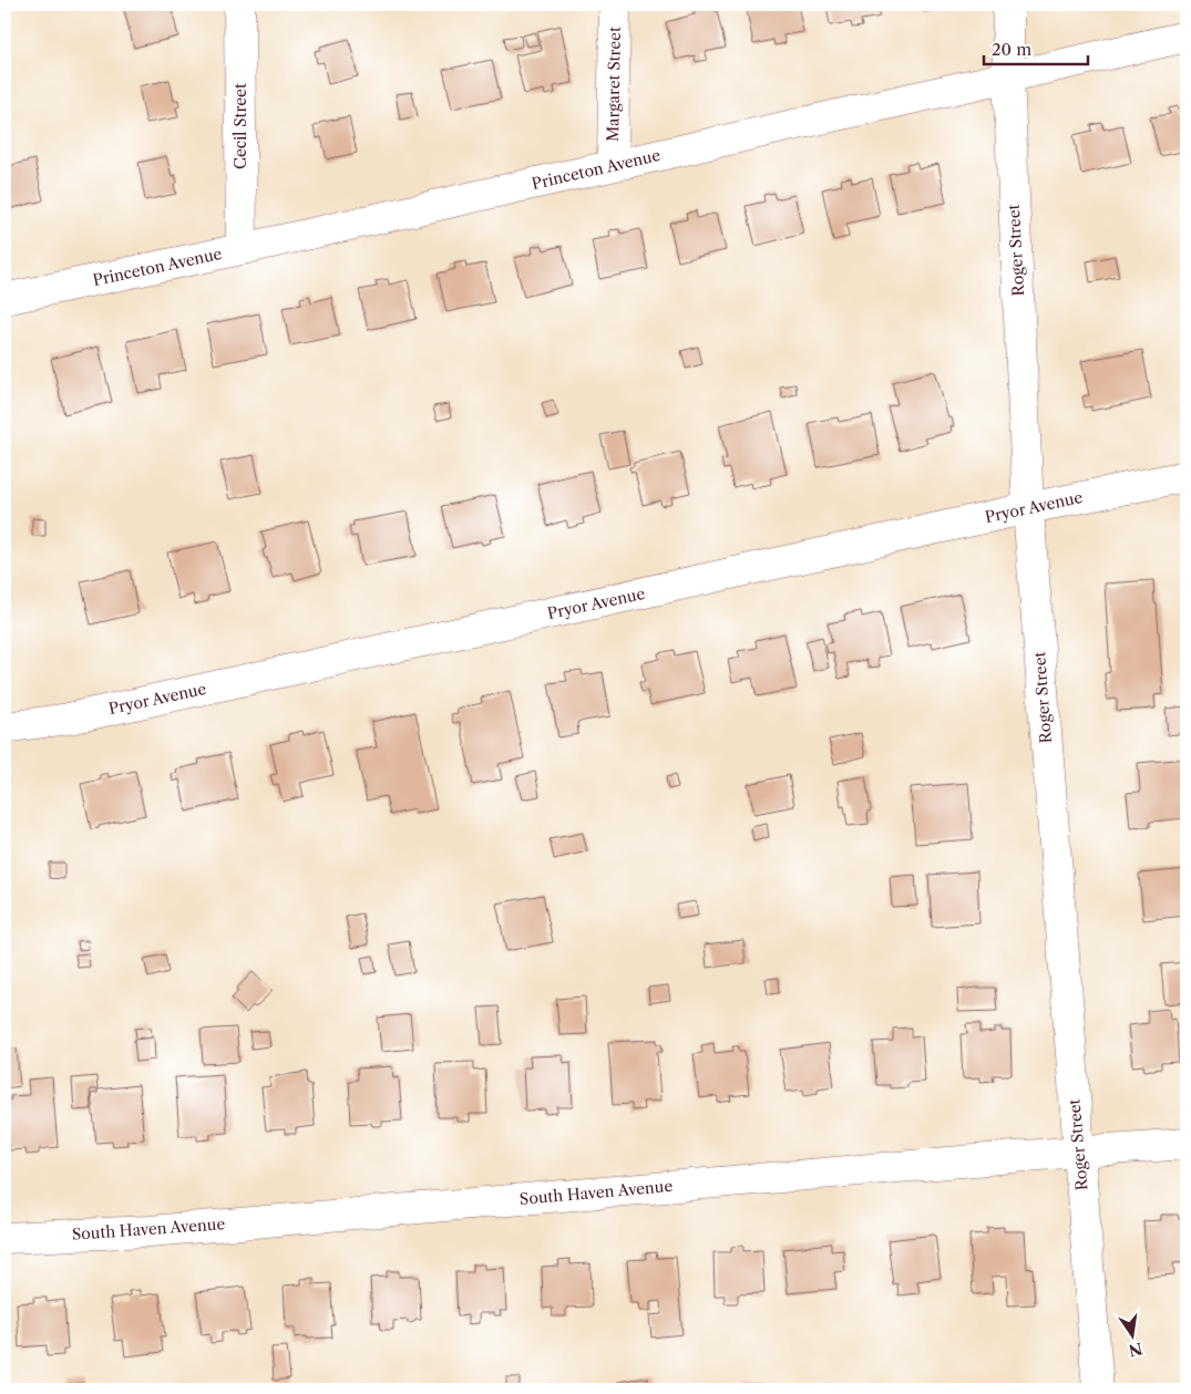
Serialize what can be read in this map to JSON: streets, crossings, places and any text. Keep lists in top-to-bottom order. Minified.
{"streets":{"street":["Margaret Street","Cecil Street","Princeton Avenue","Roger Street","Pryor Avenue","South Haven Avenue"]},"crossings":[["Margaret Street","Princeton Avenue"],["Cecil Street","Princeton Avenue"],["Princeton Avenue","Roger Street"],["Roger Street","Pryor Avenue"],["Roger Street","South Haven Avenue"]],"scale_bar":"20 m","north":"bottom"}
